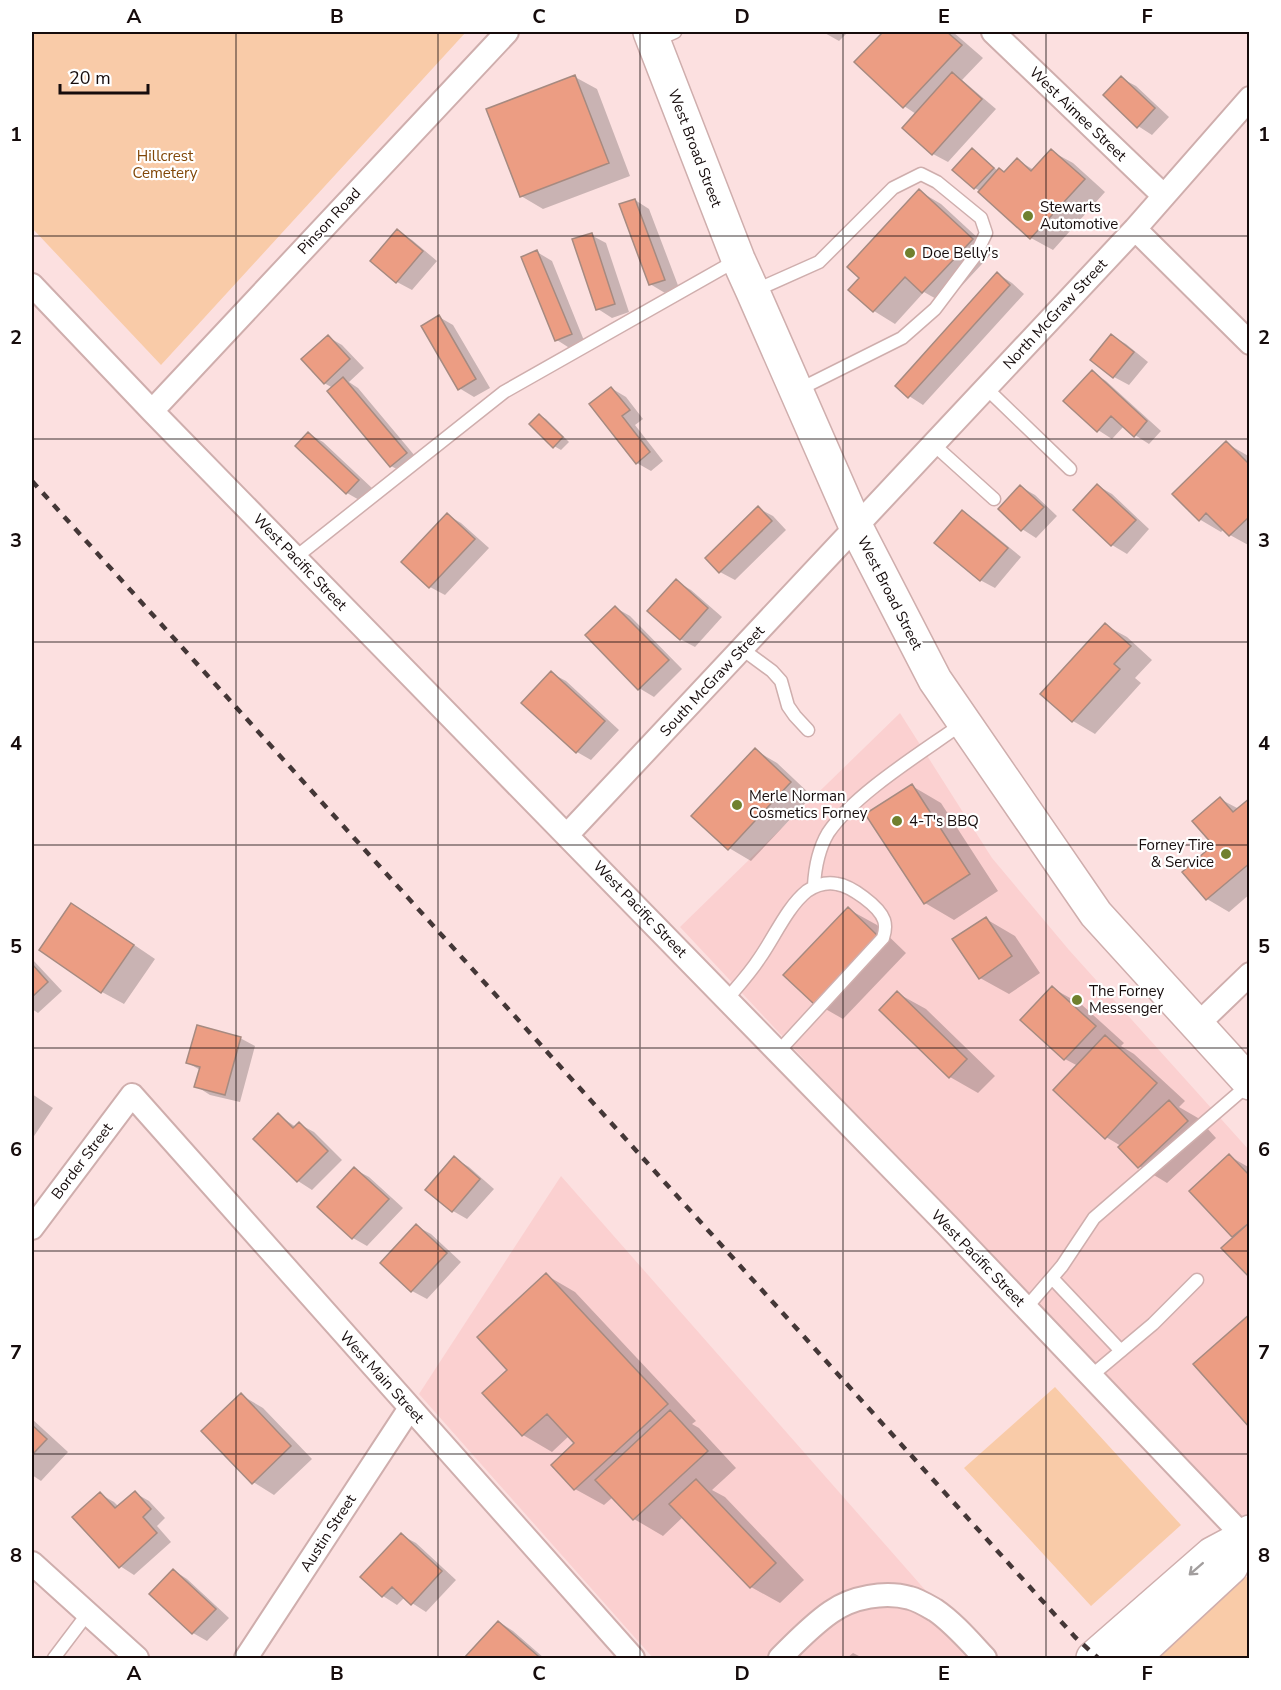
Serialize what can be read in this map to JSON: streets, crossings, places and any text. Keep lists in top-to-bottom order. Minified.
{"streets":{"main road":["West Broad Street"],"street":["West Aimee Street","Pinson Road","North McGraw Street","West Pacific Street","South McGraw Street","Border Street","West Main Street","Austin Street"]},"crossings":[["West Aimee Street","North McGraw Street"],["West Broad Street","North McGraw Street"],["West Broad Street","South McGraw Street"],["Pinson Road","West Pacific Street"],["North McGraw Street","South McGraw Street"],["West Pacific Street","South McGraw Street"],["Border Street","West Main Street"],["West Main Street","Austin Street"]],"parks":["Hillcrest Cemetery"],"places":["Stewarts Automotive","Doe Belly's","Merle Norman Cosmetics Forney","4-T's BBQ","Forney Tire & Service","The Forney Messenger"],"scale_bar":"20 m","grid":{"columns":["A","B","C","D","E","F"],"rows":["1","2","3","4","5","6","7","8"]}}
